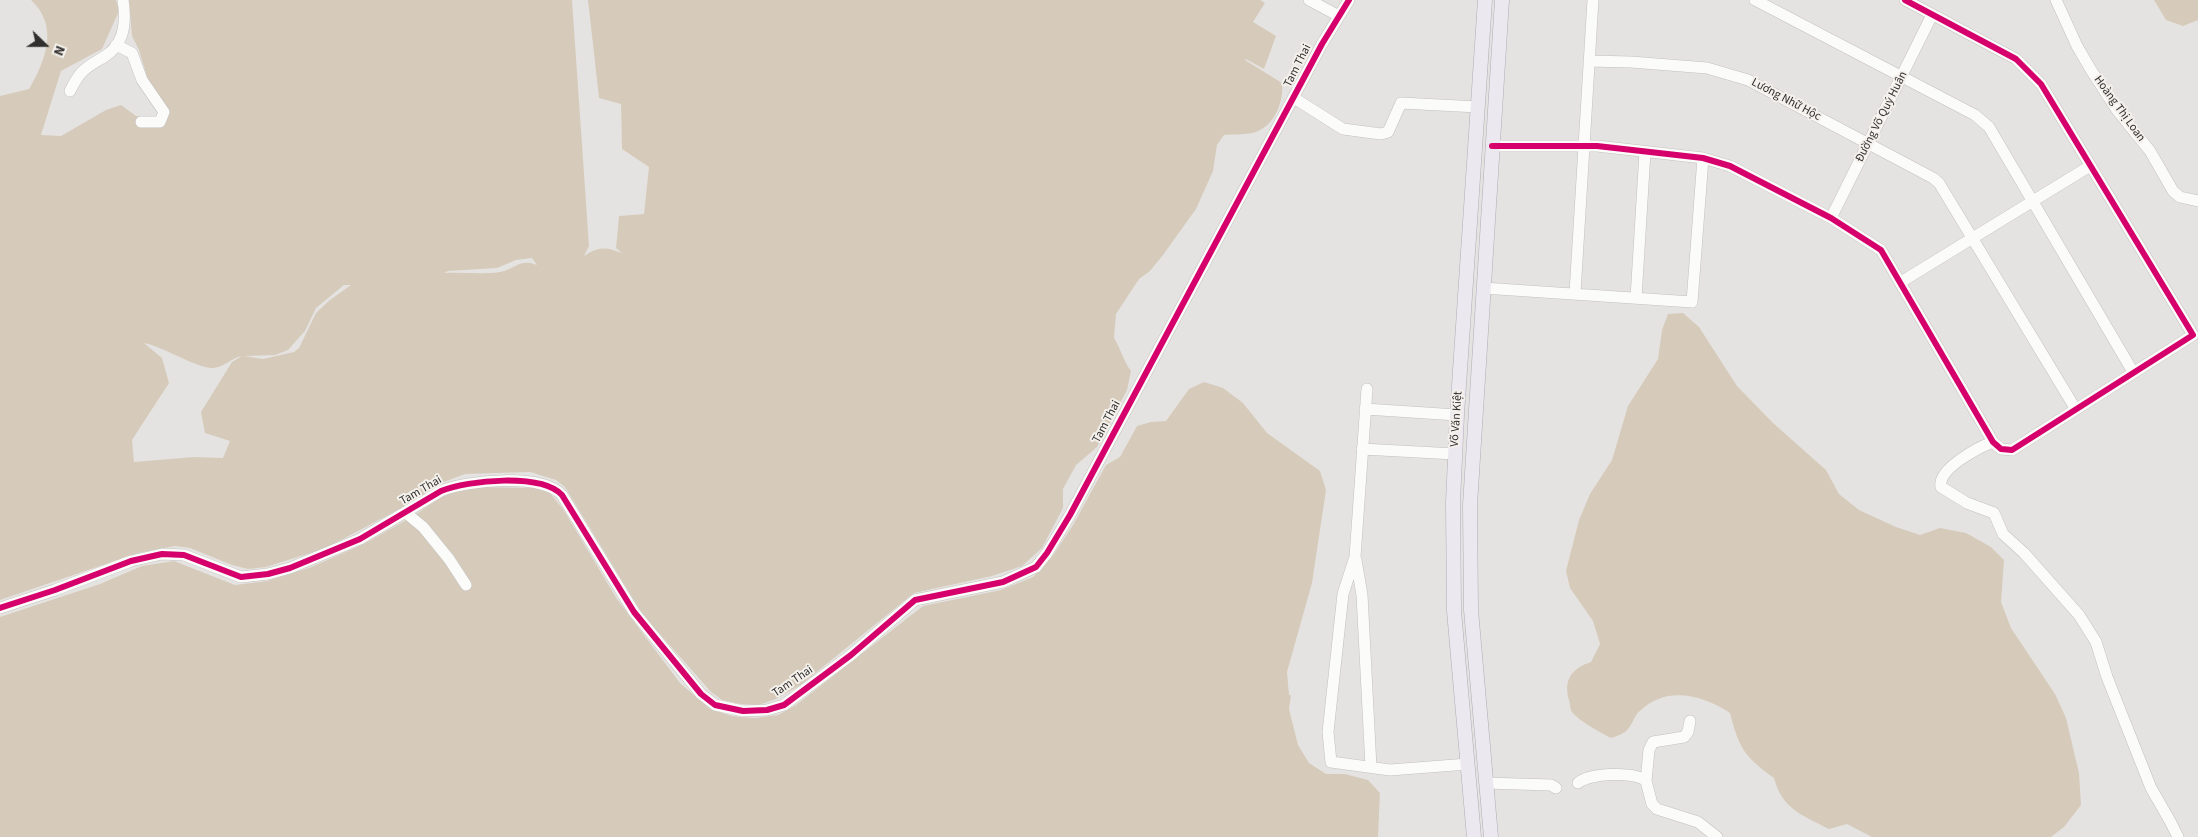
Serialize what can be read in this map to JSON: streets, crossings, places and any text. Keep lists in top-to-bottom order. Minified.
{"streets":{"main road":["Võ Văn Kiệt"],"street":["Tam Thai","Lương Nhữ Hộc","Hoàng Thị Loan","Đường Võ Quý Huân"]},"crossings":[["Lương Nhữ Hộc","Đường Võ Quý Huân"]],"north":"right"}
